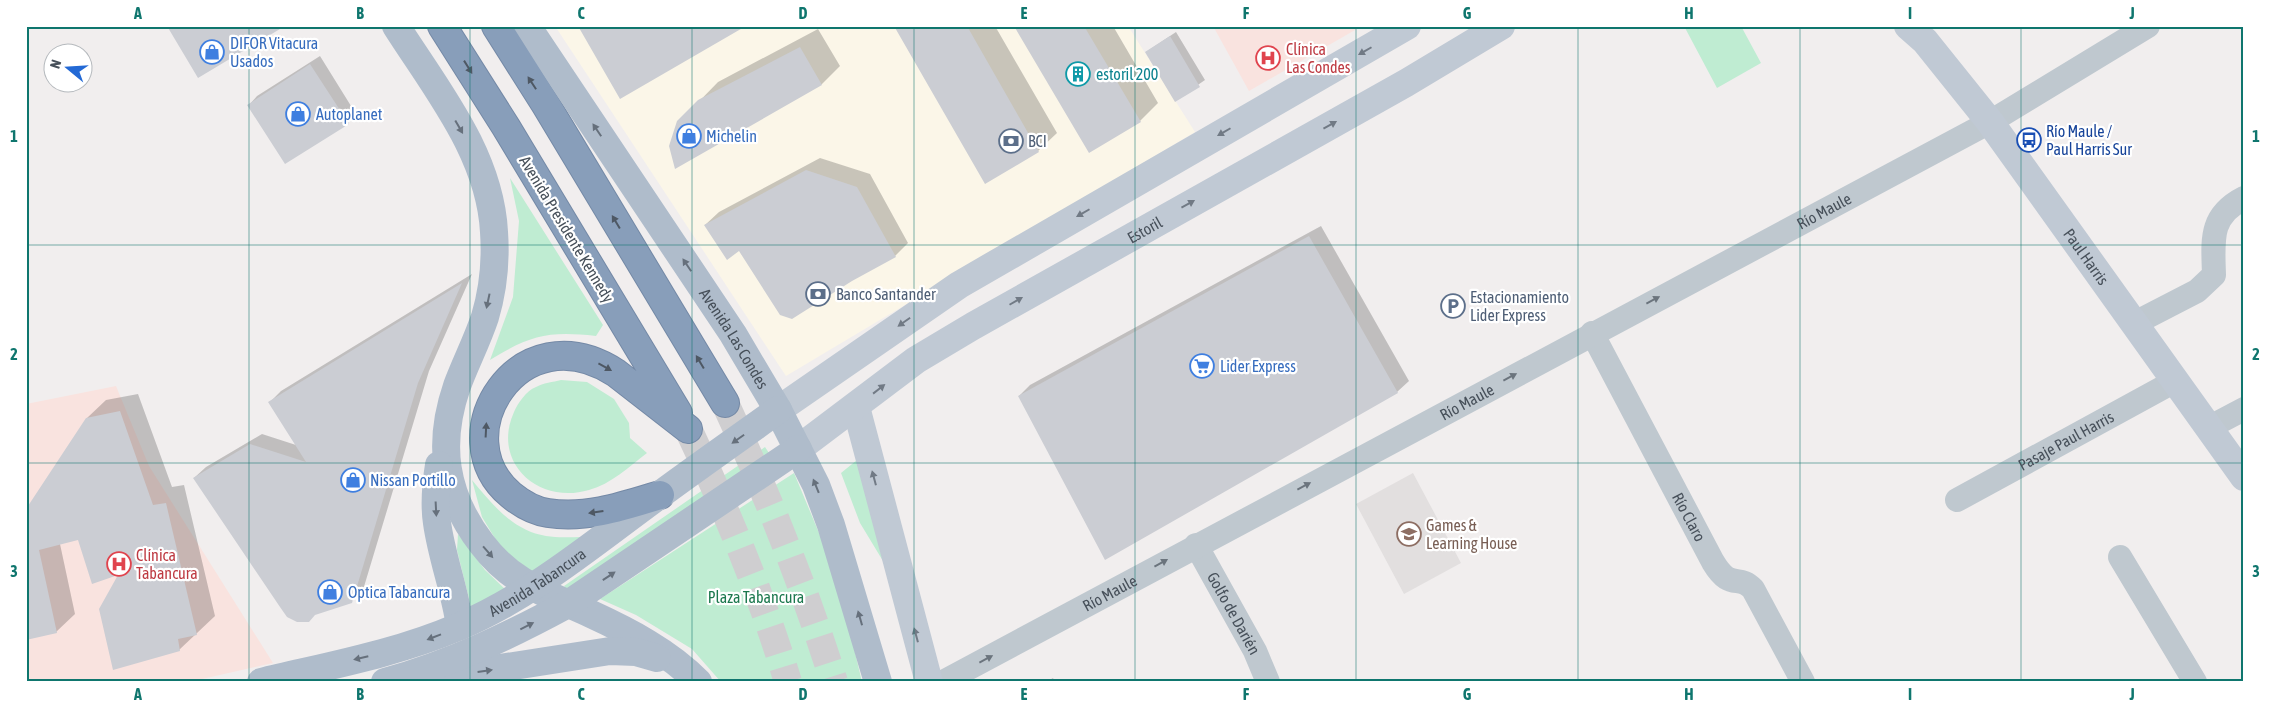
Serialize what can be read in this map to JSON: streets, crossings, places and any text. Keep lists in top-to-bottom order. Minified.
{"streets":{"highway":["Avenida Presidente Kennedy"],"main road":["Estoril","Paul Harris","Avenida Las Condes","Avenida Tabancura"],"street":["Río Maule","Pasaje Paul Harris","Río Claro","Golfo de Darién"]},"crossings":[["Río Maule","Paul Harris"],["Río Maule","Río Claro"],["Río Maule","Golfo de Darién"],["Avenida Presidente Kennedy","Avenida Tabancura"],["Estoril","Avenida Las Condes"],["Estoril","Avenida Tabancura"],["Paul Harris","Pasaje Paul Harris"],["Avenida Las Condes","Avenida Tabancura"]],"one_way":["Río Maule"],"parks":["Plaza Tabancura"],"places":{"shop":["DIFOR Vitacura Usados","Autoplanet","Michelin","Nissan Portillo","Optica Tabancura"],"hospital":["Clínica Las Condes","Clínica Tabancura"],"building":["estoril 200"],"bus stop":["Río Maule / Paul Harris Sur"],"bank":["BCI","Banco Santander"],"parking":["Estacionamiento Lider Express"],"supermarket":["Lider Express"],"school or university":["Games & Learning House"]},"north":"left","grid":{"columns":["A","B","C","D","E","F","G","H","I","J"],"rows":["1","2","3"]}}
